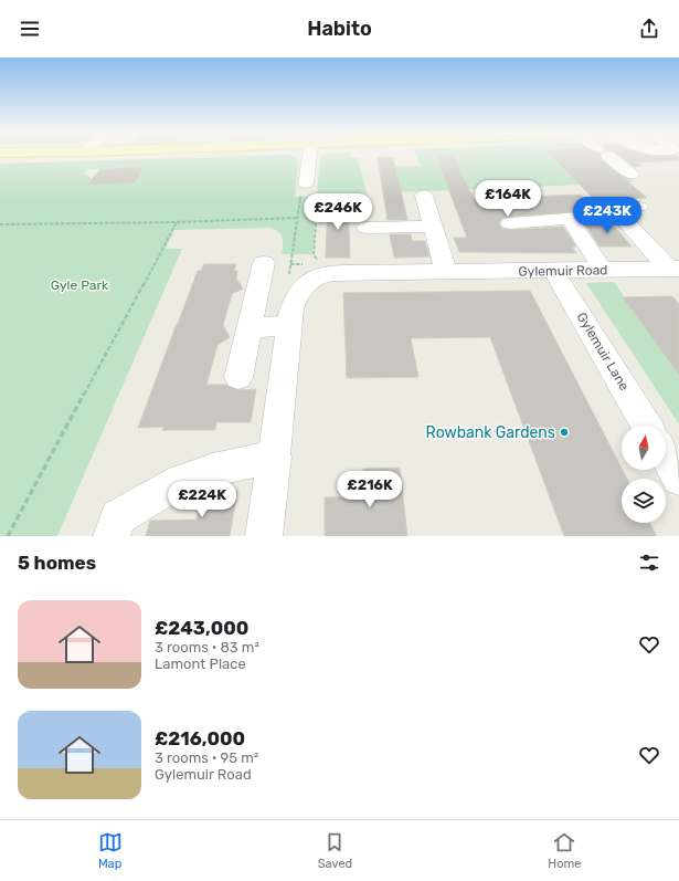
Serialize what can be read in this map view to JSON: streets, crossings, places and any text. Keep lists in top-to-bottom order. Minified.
{"streets":{"street":["Gylemuir Road","Gylemuir Lane"]},"crossings":[["Gylemuir Road","Gylemuir Lane"]],"parks":["Gyle Park"],"places":["Rowbank Gardens"],"north":"top","page":{"header":"Habito","price":["£164K","£246K","£243K","£216K","£224K"],"heading":"5 homes","list":[{"name":"£243,000","note":"3 rooms · 83 m² · Lamont Place"},{"name":"£216,000","note":"3 rooms · 95 m² · Gylemuir Road"}],"tabs":["Map","Saved","Home"]}}
